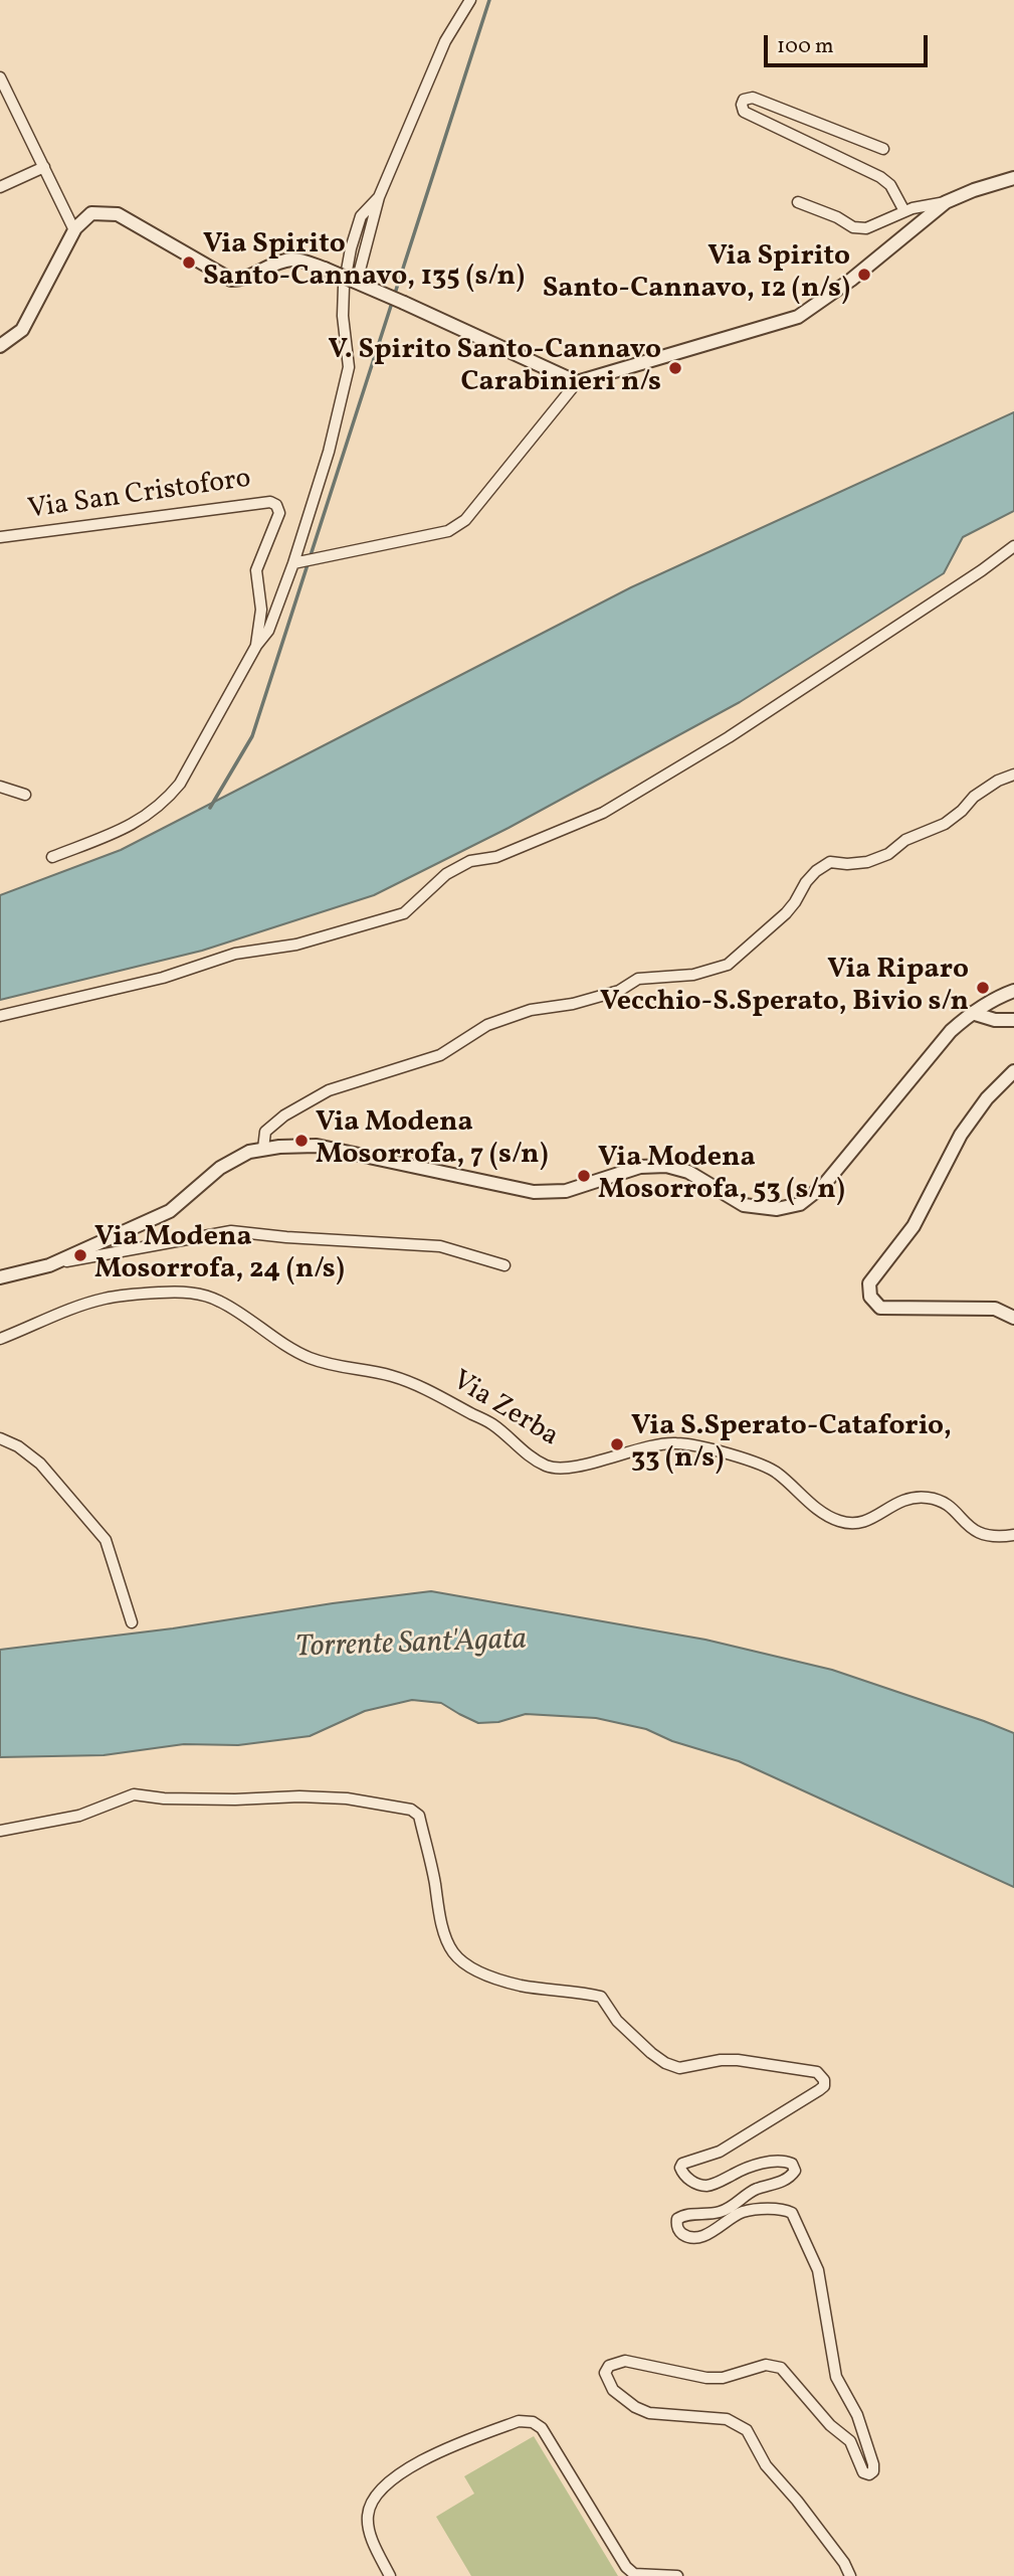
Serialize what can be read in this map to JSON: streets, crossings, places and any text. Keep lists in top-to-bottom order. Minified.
{"streets":{"street":["Via San Cristoforo","Via Zerba"]},"water":["Torrente Sant'Agata"],"places":["Via Spirito Santo-Cannavo, 135 (s/n)","Via Spirito Santo-Cannavo, 12 (n/s)","V. Spirito Santo-Cannavo Carabinieri n/s","Via Riparo Vecchio-S.Sperato, Bivio s/n","Via Modena Mosorrofa, 7 (s/n)","Via Modena Mosorrofa, 53 (s/n)","Via Modena Mosorrofa, 24 (n/s)","Via S.Sperato-Cataforio, 33 (n/s)"],"scale_bar":"100 m"}
